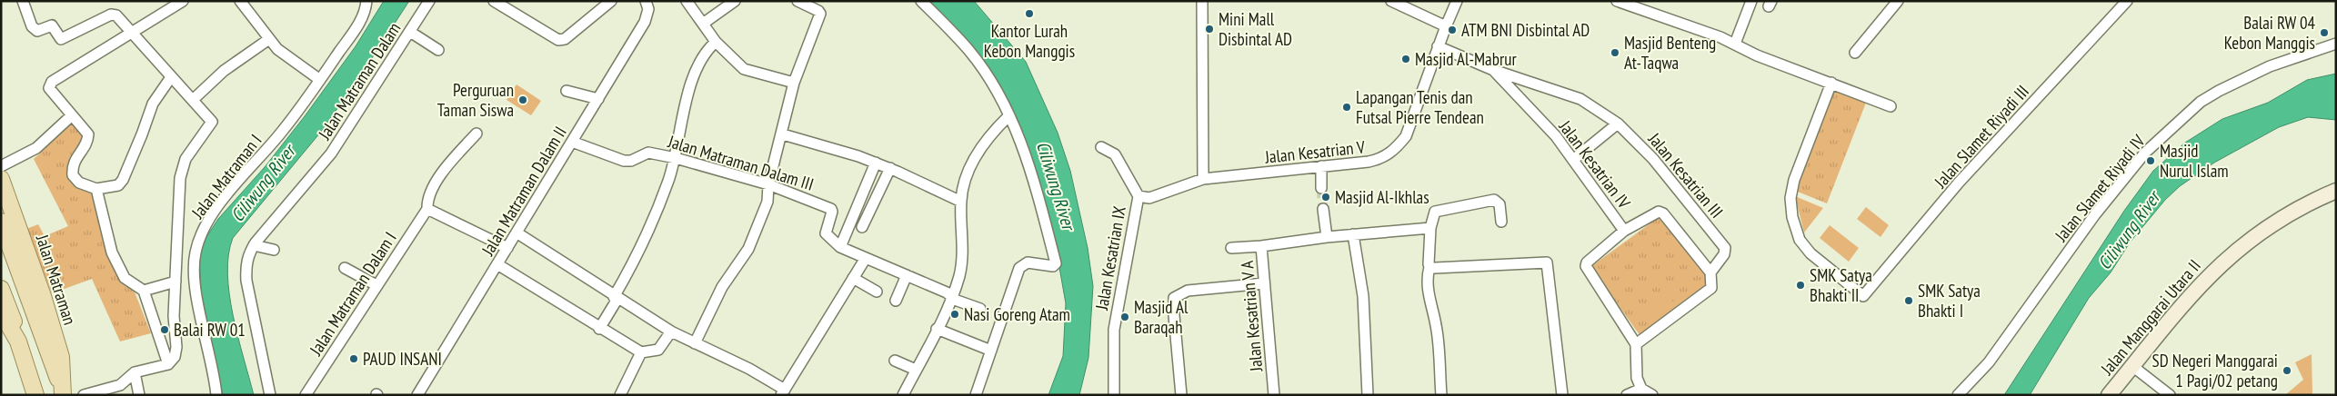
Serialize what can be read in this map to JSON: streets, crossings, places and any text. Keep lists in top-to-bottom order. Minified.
{"streets":{"main road":["Jalan Matraman"],"street":["Jalan Matraman Dalam","Jalan Slamet Riyadi III","Jalan Kesatrian V","Jalan Matraman Dalam III","Jalan Kesatrian IV","Jalan Kesatrian III","Jalan Matraman I","Jalan Slamet Riyadi IV","Jalan Matraman Dalam II","Jalan Kesatrian IX","Jalan Matraman Dalam I","Jalan Kesatrian V A","Jalan Manggarai Utara II"]},"crossings":[["Jalan Kesatrian V","Jalan Kesatrian III"],["Jalan Kesatrian V","Jalan Kesatrian IX"],["Jalan Matraman Dalam III","Jalan Matraman Dalam II"],["Jalan Kesatrian IV","Jalan Kesatrian III"]],"water":["Ciliwung River"],"places":["Kantor Lurah Kebon Manggis","Mini Mall Disbintal AD","ATM BNI Disbintal AD","Balai RW 04 Kebon Manggis","Masjid Benteng At-Taqwa","Masjid Al-Mabrur","Perguruan Taman Siswa","Lapangan Tenis dan Futsal Pierre Tendean","Masjid Nurul Islam","Masjid Al-Ikhlas","SMK Satya Bhakti II","SMK Satya Bhakti I","Nasi Goreng Atam","Masjid Al Baraqah","Balai RW 01","PAUD INSANI","SD Negeri Manggarai 1 Pagi/02 petang"]}
